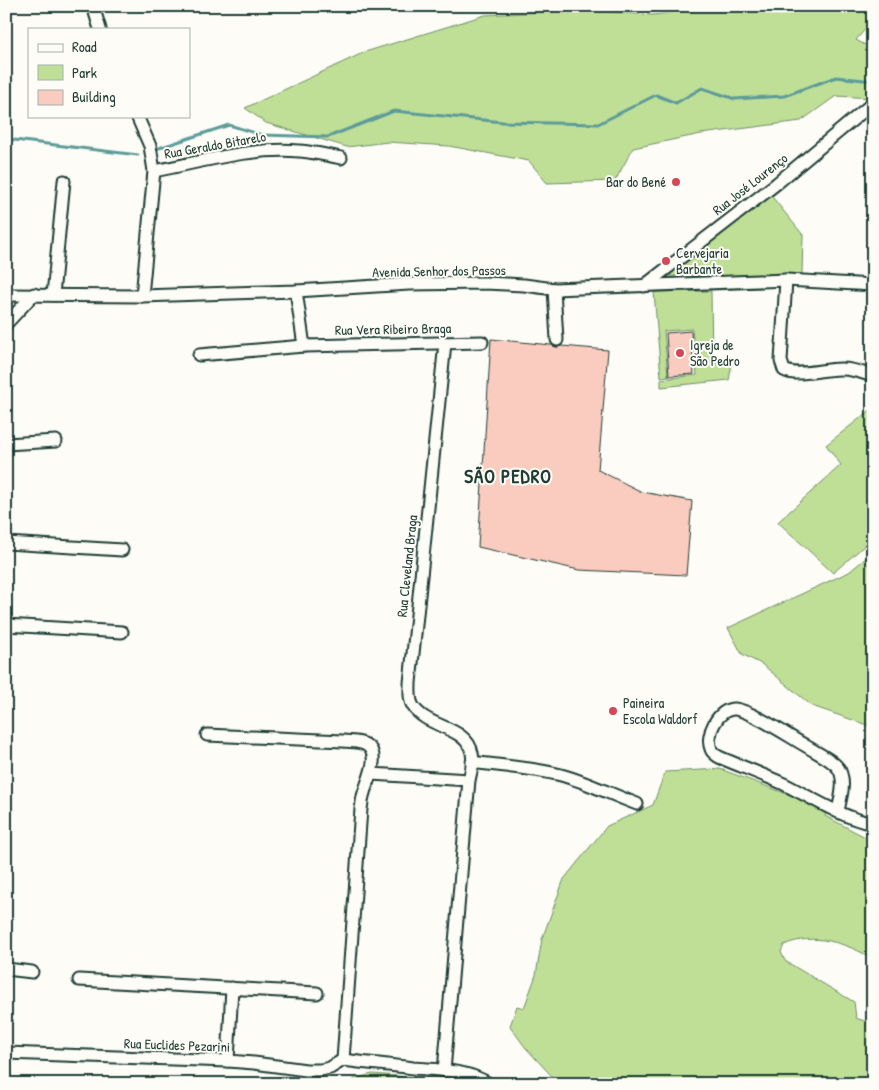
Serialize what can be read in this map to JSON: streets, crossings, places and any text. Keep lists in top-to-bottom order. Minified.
{"streets":{"street":["Rua Geraldo Bitarelo","Rua José Lourenço","Avenida Senhor dos Passos","Rua Vera Ribeiro Braga","Rua Cleveland Braga","Rua Euclides Pezarini"]},"crossings":[["Rua José Lourenço","Avenida Senhor dos Passos"],["Rua Vera Ribeiro Braga","Rua Cleveland Braga"]],"districts":["SÃO PEDRO"],"places":["Bar do Bené","Cervejaria Barbante","Igreja de São Pedro","Paineira Escola Waldorf"],"legend":["Road","Park","Building"]}
